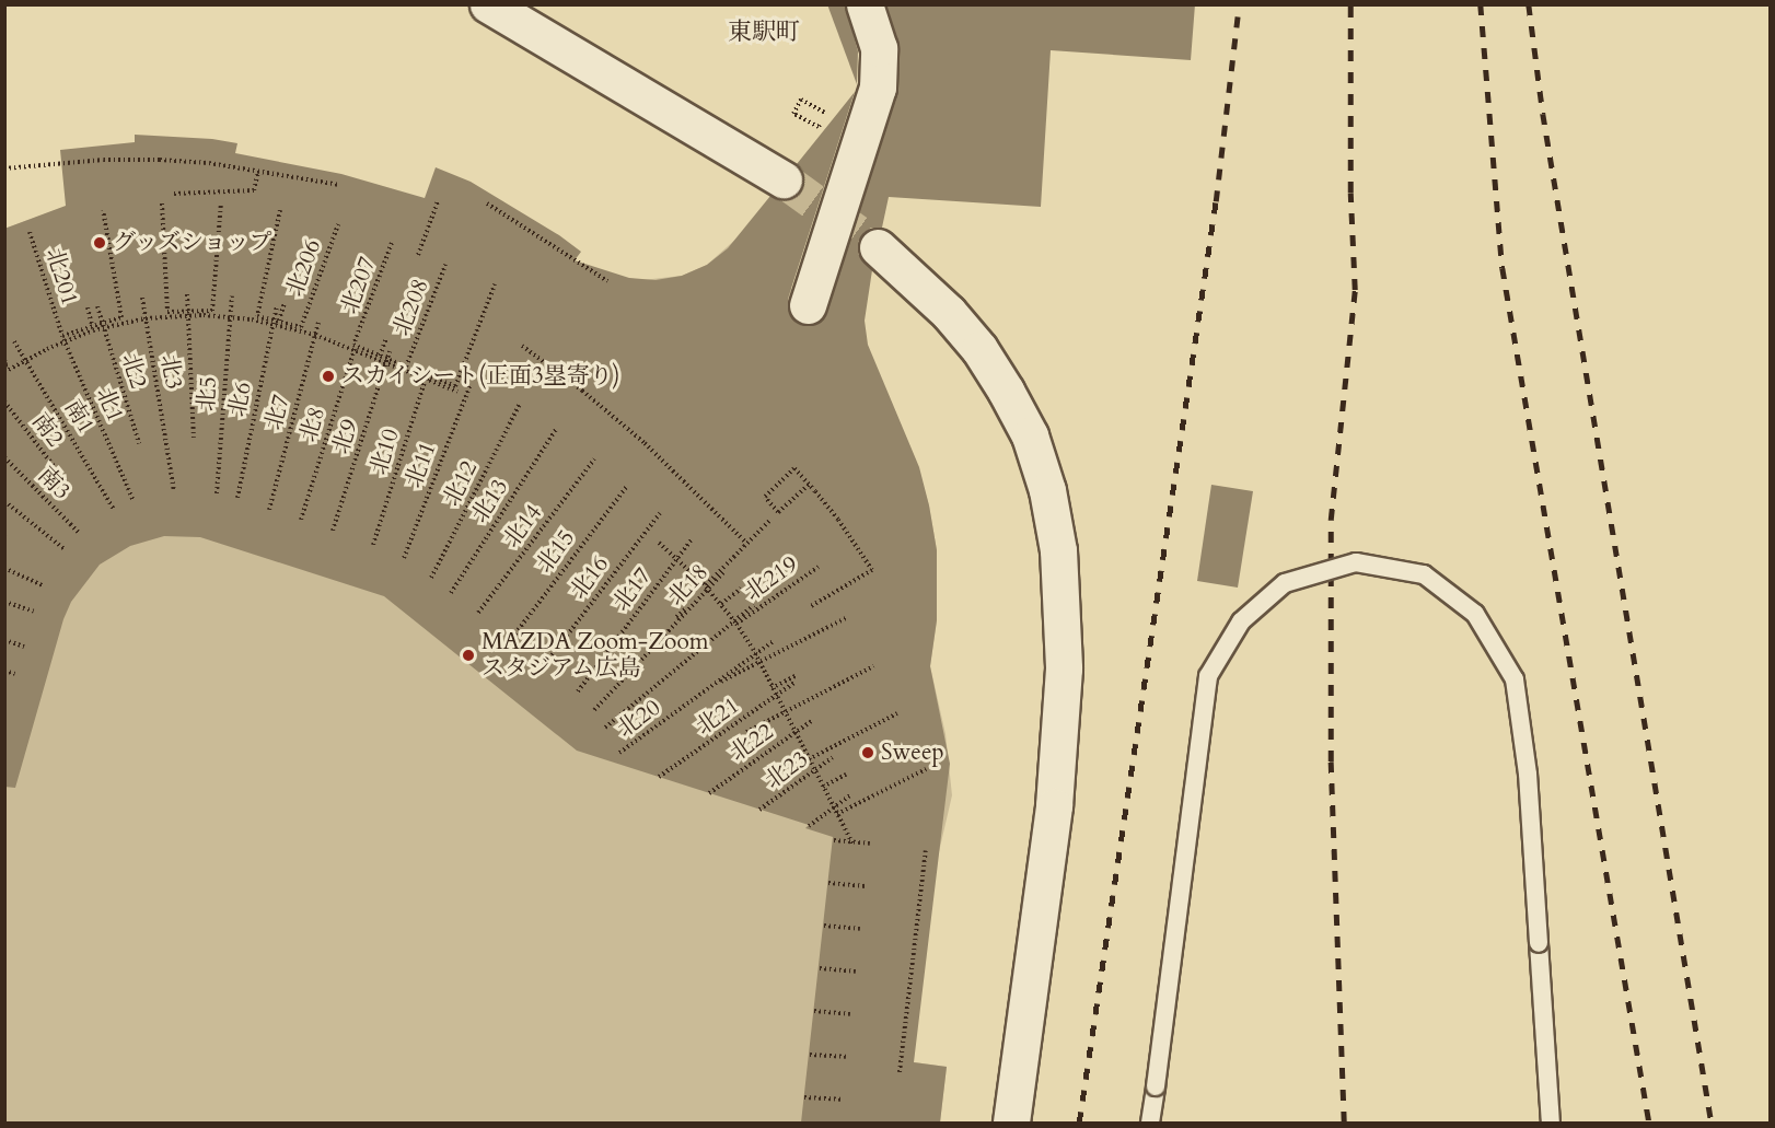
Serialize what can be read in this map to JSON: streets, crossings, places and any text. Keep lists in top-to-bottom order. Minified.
{"streets":{"path":["北206","北201","北207","北208","北2","北3","北5","北6","北1","北7","南1","北8","南2","北9","北10","北11","南3","北12","北13","北14","北15","北16","北219","北18","北17","北21","北20","北22","北23"]},"crossings":[["北206","北6"],["北207","北8"]],"districts":["東駅町"],"places":["グッズショップ","スカイシート(正面3塁寄り)","MAZDA Zoom-Zoom スタジアム広島","Sweep"]}
